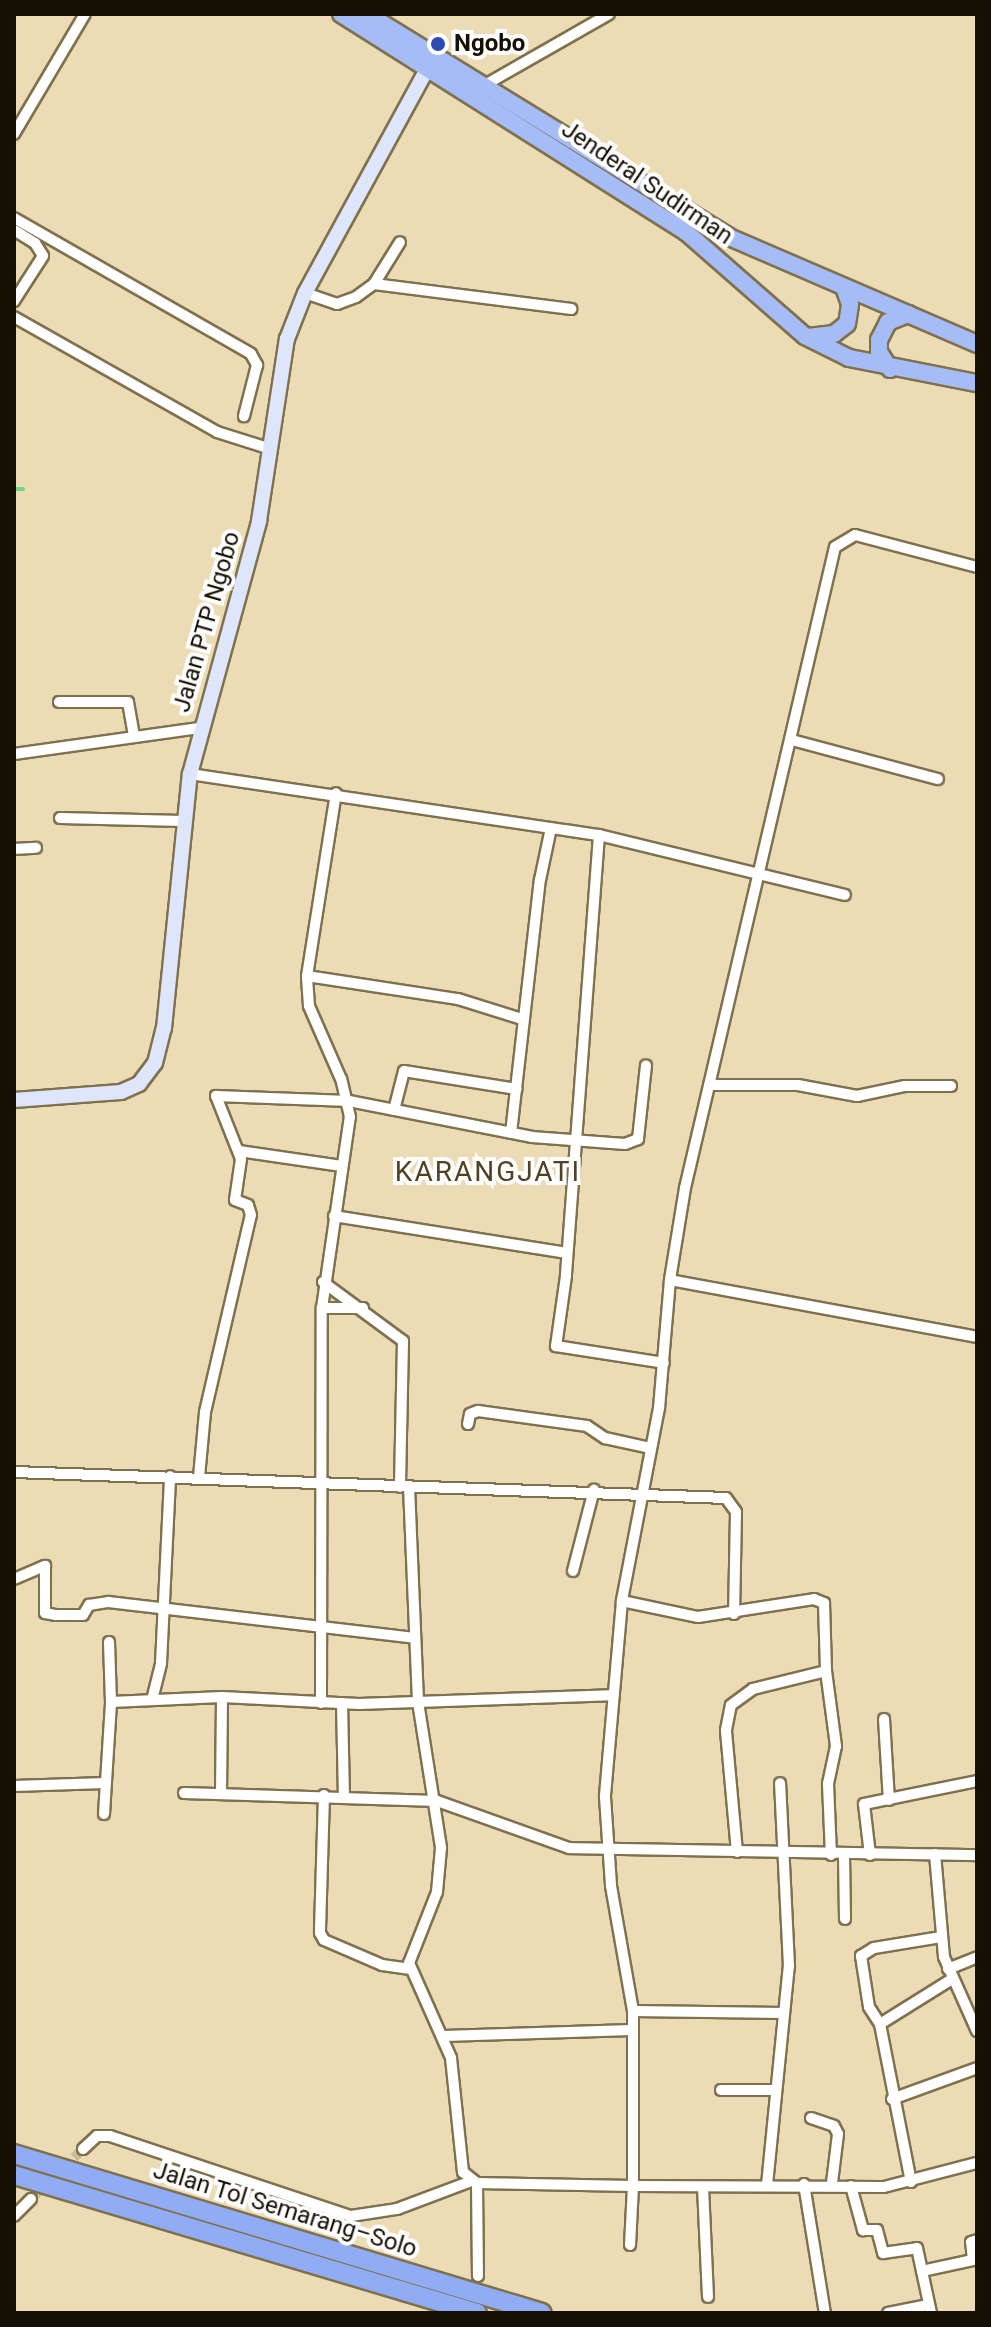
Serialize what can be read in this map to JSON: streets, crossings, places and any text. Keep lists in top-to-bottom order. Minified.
{"streets":{"highway":["Jenderal Sudirman","Jalan Tol Semarang–Solo"],"main road":["Jalan PTP Ngobo"]},"crossings":[["Jenderal Sudirman","Jalan PTP Ngobo"]],"districts":["KARANGJATI"],"places":["Ngobo"]}
